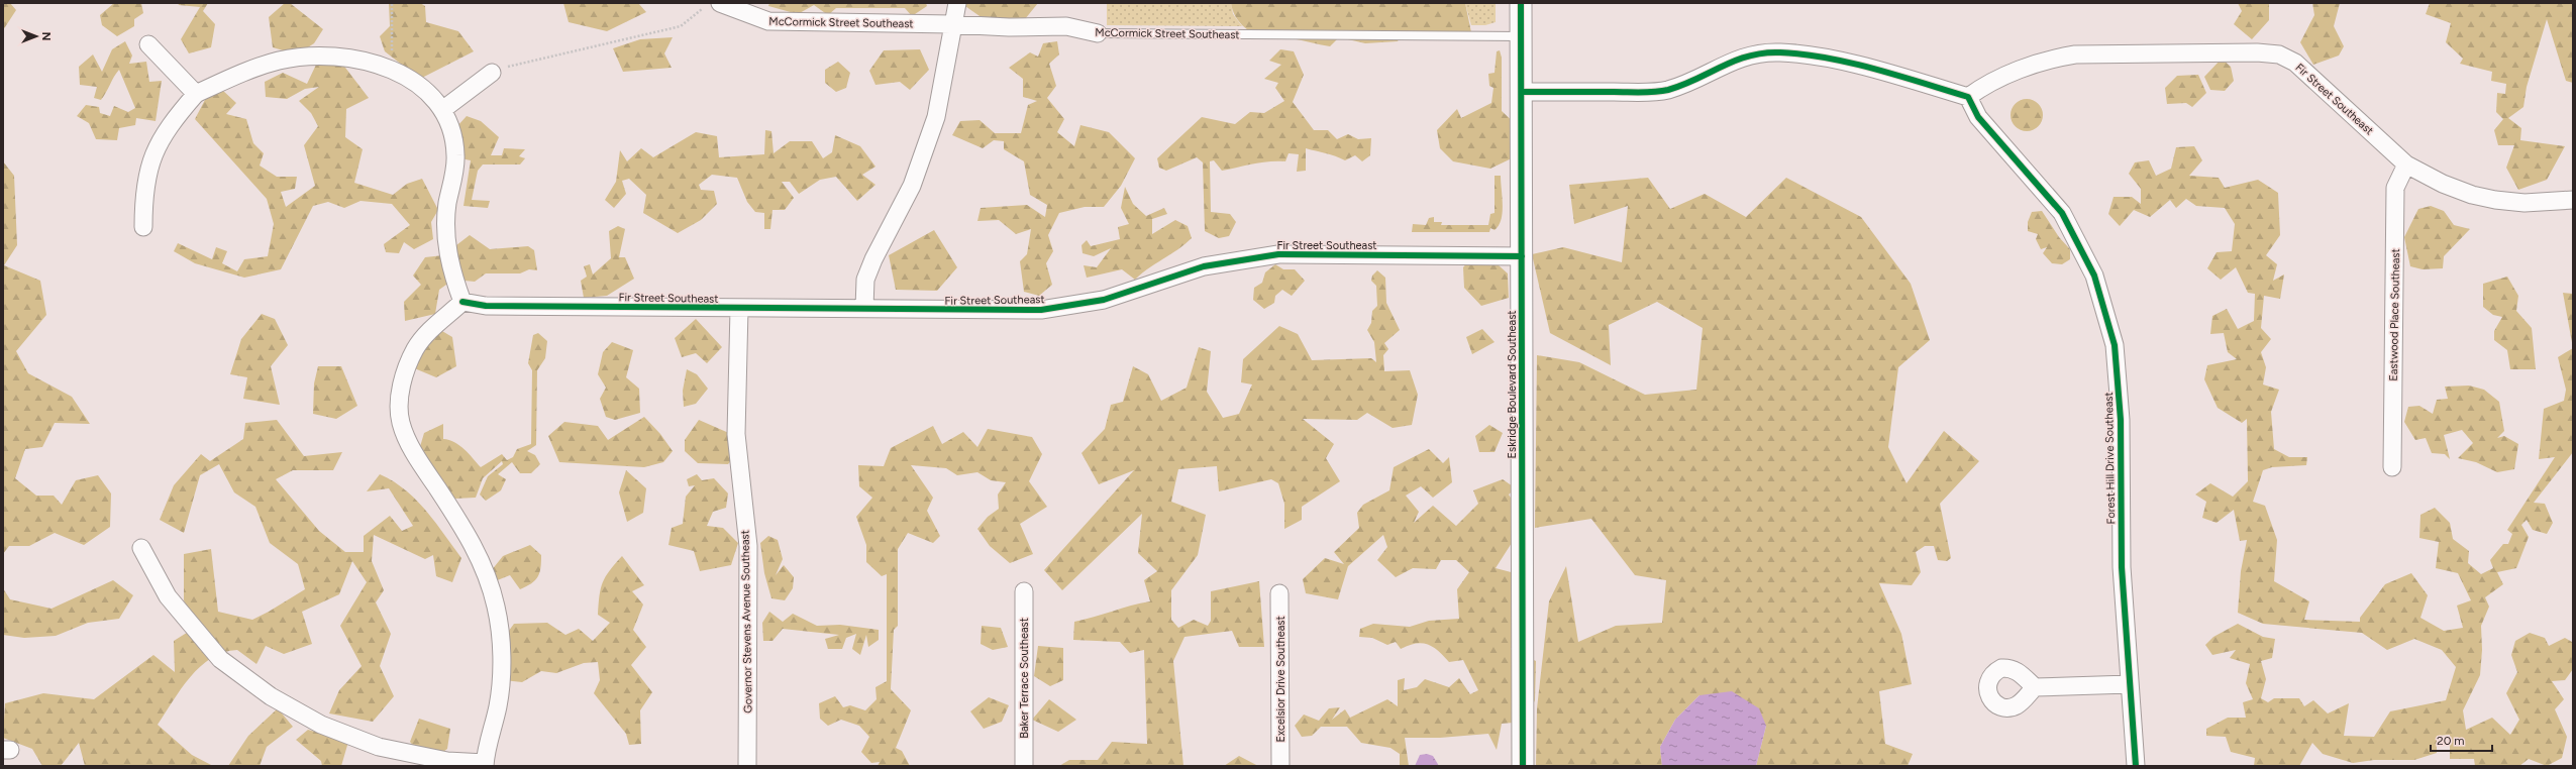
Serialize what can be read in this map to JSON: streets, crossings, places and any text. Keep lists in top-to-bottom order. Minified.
{"streets":{"street":["McCormick Street Southeast","Fir Street Southeast","Eastwood Place Southeast","Eskridge Boulevard Southeast","Forest Hill Drive Southeast","Governor Stevens Avenue Southeast","Baker Terrace Southeast","Excelsior Drive Southeast"]},"crossings":[["McCormick Street Southeast","Eskridge Boulevard Southeast"],["Fir Street Southeast","Eastwood Place Southeast"],["Fir Street Southeast","Eskridge Boulevard Southeast"],["Fir Street Southeast","Forest Hill Drive Southeast"],["Fir Street Southeast","Governor Stevens Avenue Southeast"]],"scale_bar":"20 m","north":"right"}
